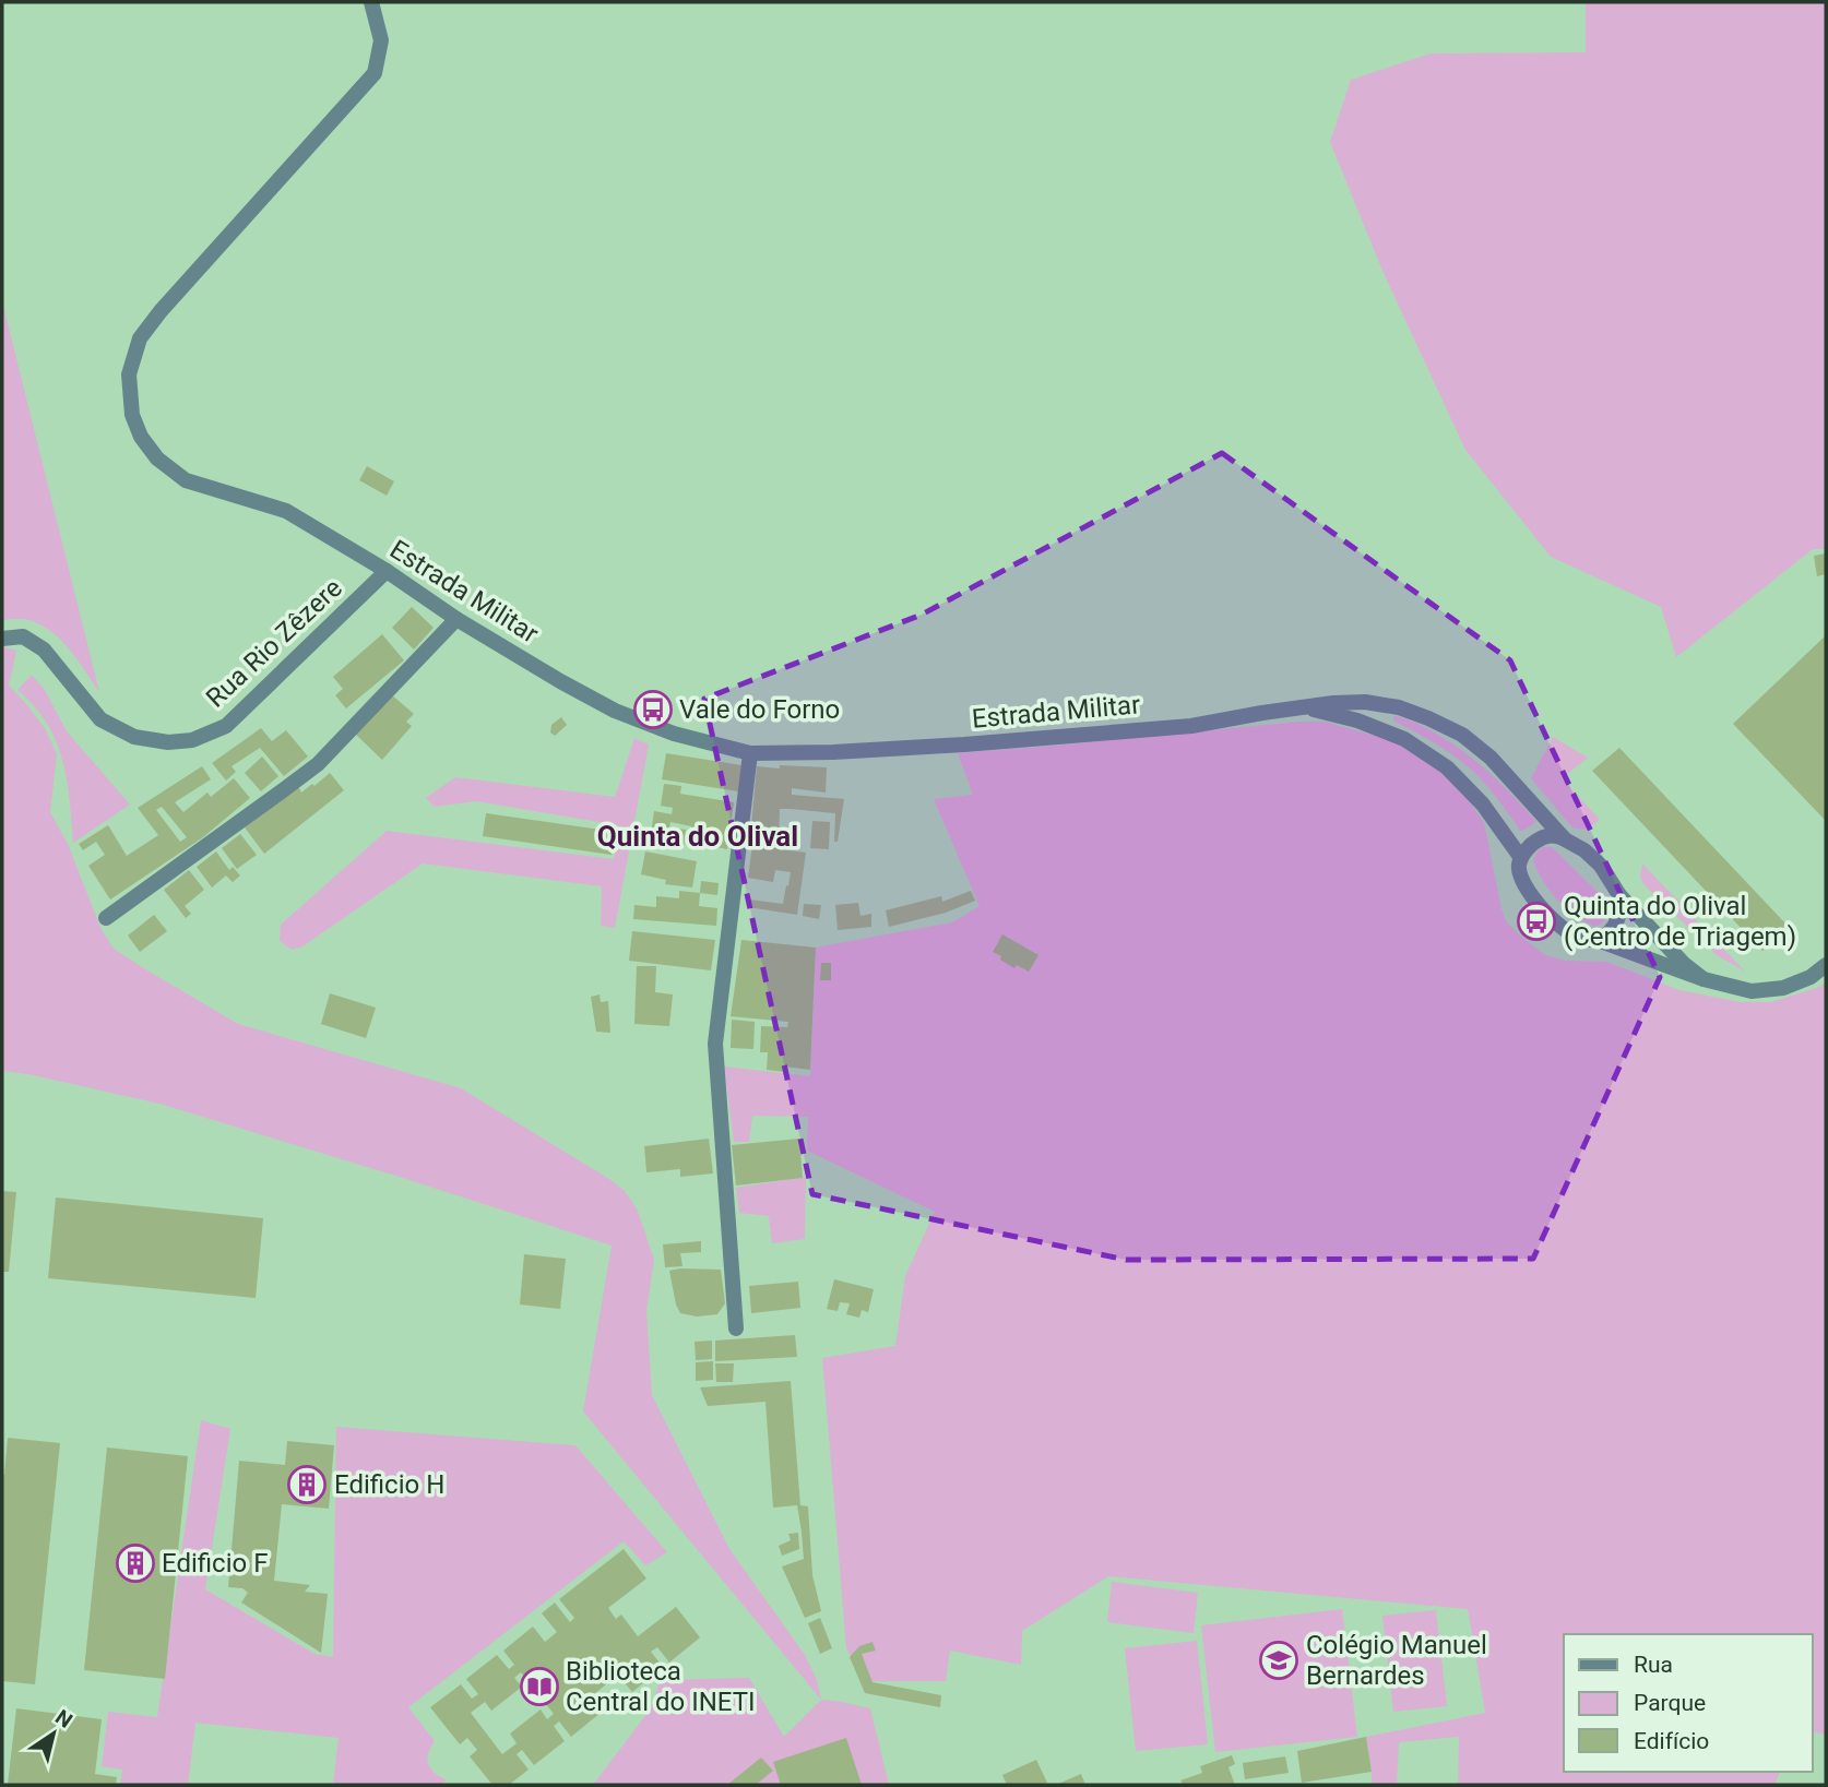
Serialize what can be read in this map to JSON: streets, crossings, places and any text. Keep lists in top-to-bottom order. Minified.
{"streets":{"street":["Estrada Militar","Rua Rio Zêzere"]},"crossings":[["Estrada Militar","Rua Rio Zêzere"]],"districts":["Quinta do Olival"],"places":{"bus stop":["Vale do Forno","Quinta do Olival (Centro de Triagem)"],"building":["Edificio H","Edificio F"],"school or university":["Colégio Manuel Bernardes"],"library":["Biblioteca Central do INETI"]},"legend":["Rua","Parque","Edifício"],"north":"top right"}
